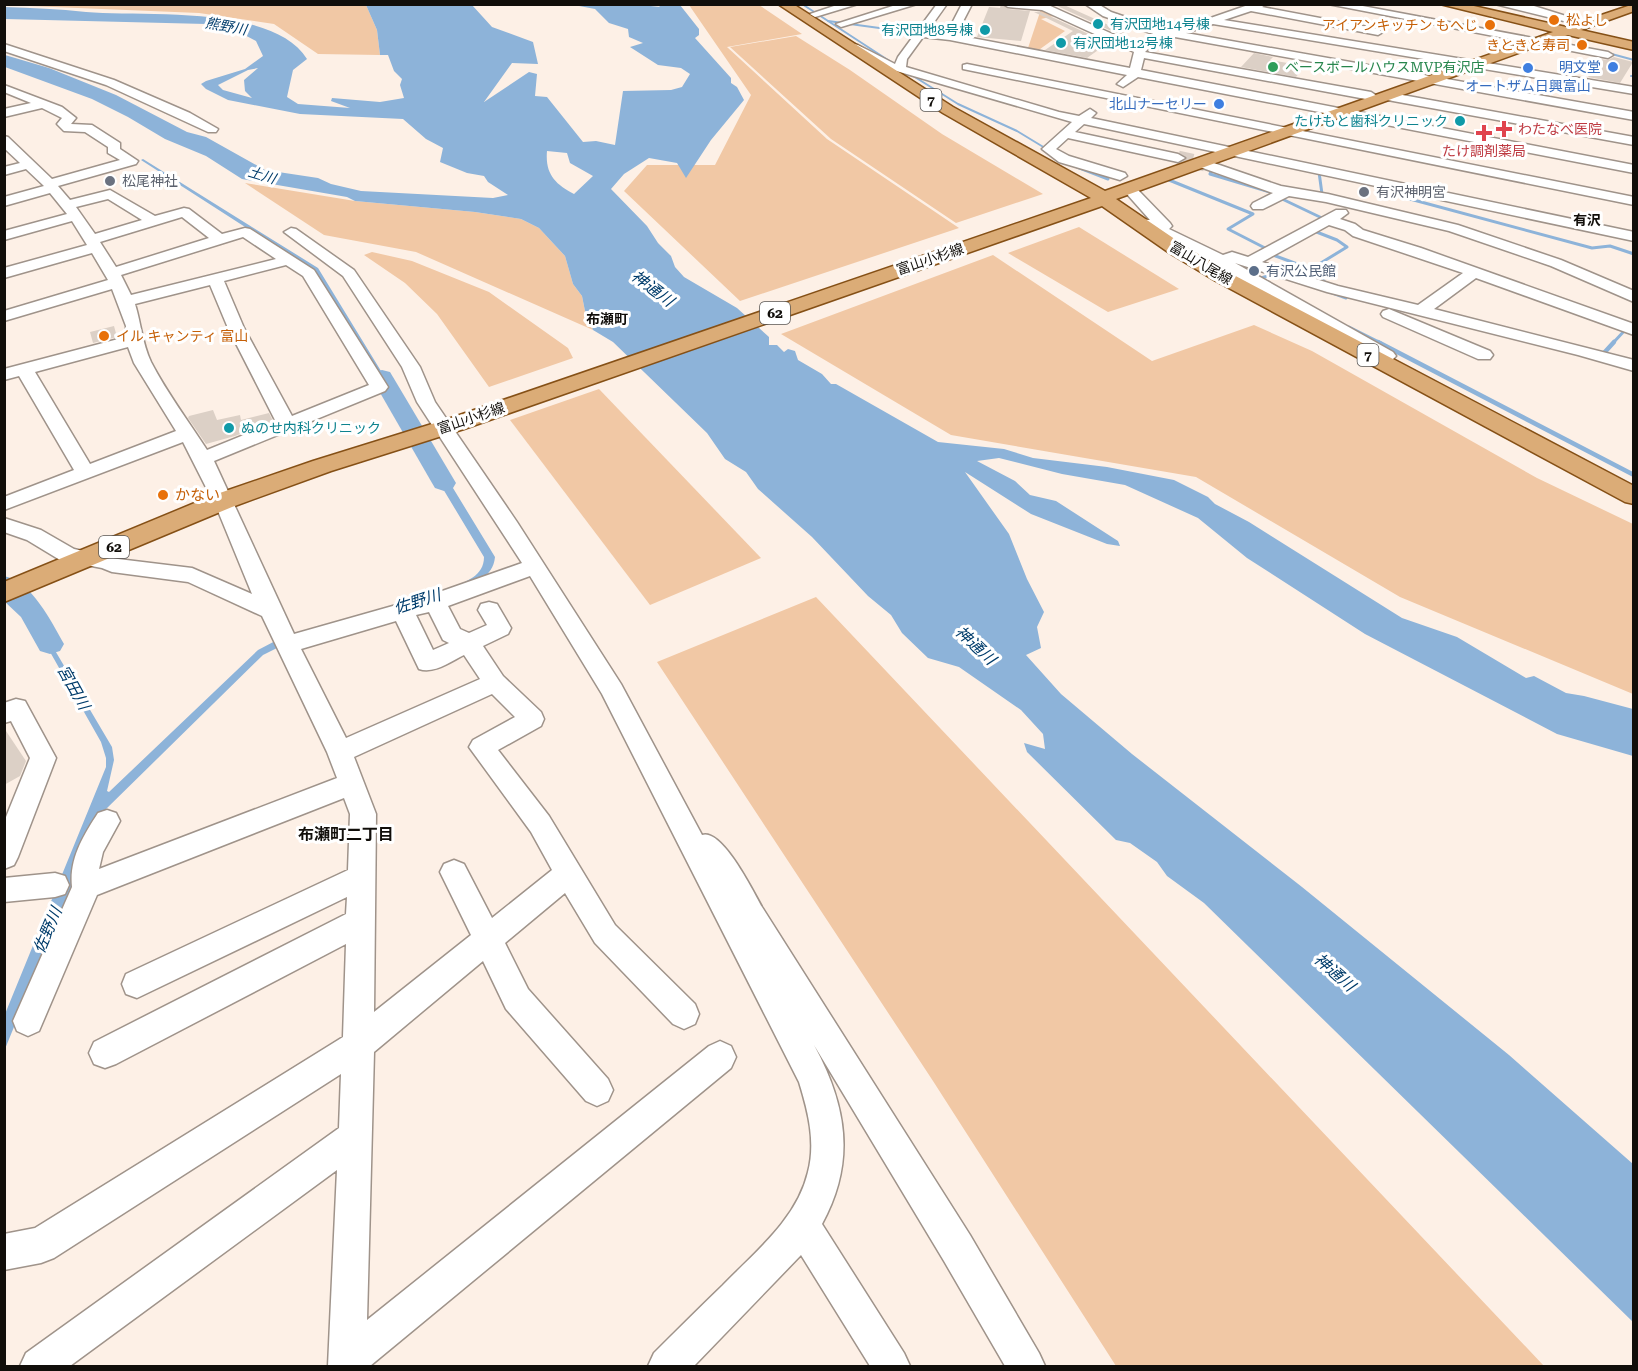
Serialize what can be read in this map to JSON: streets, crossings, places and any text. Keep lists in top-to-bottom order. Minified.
{"streets":{"main road":["7","富山小杉線","富山八尾線","62"]},"crossings":[["富山小杉線","富山八尾線"]],"districts":["有沢","布瀬町","布瀬町二丁目"],"water":["熊野川","土川","神通川","佐野川","宮田川"],"places":{"other":["松よし","有沢団地14号棟","アイアンキッチン もへじ","有沢団地8号棟","有沢団地12号棟","きときと寿司","ベースボールハウスMVP有沢店","明文堂","オートザム日興富山","北山ナーセリー","たけもと歯科クリニック","松尾神社","有沢神明宮","有沢公民館","イル キャンティ 富山","ぬのせ内科クリニック","かない"],"health":["わたなべ医院","たけ調剤薬局"]}}
